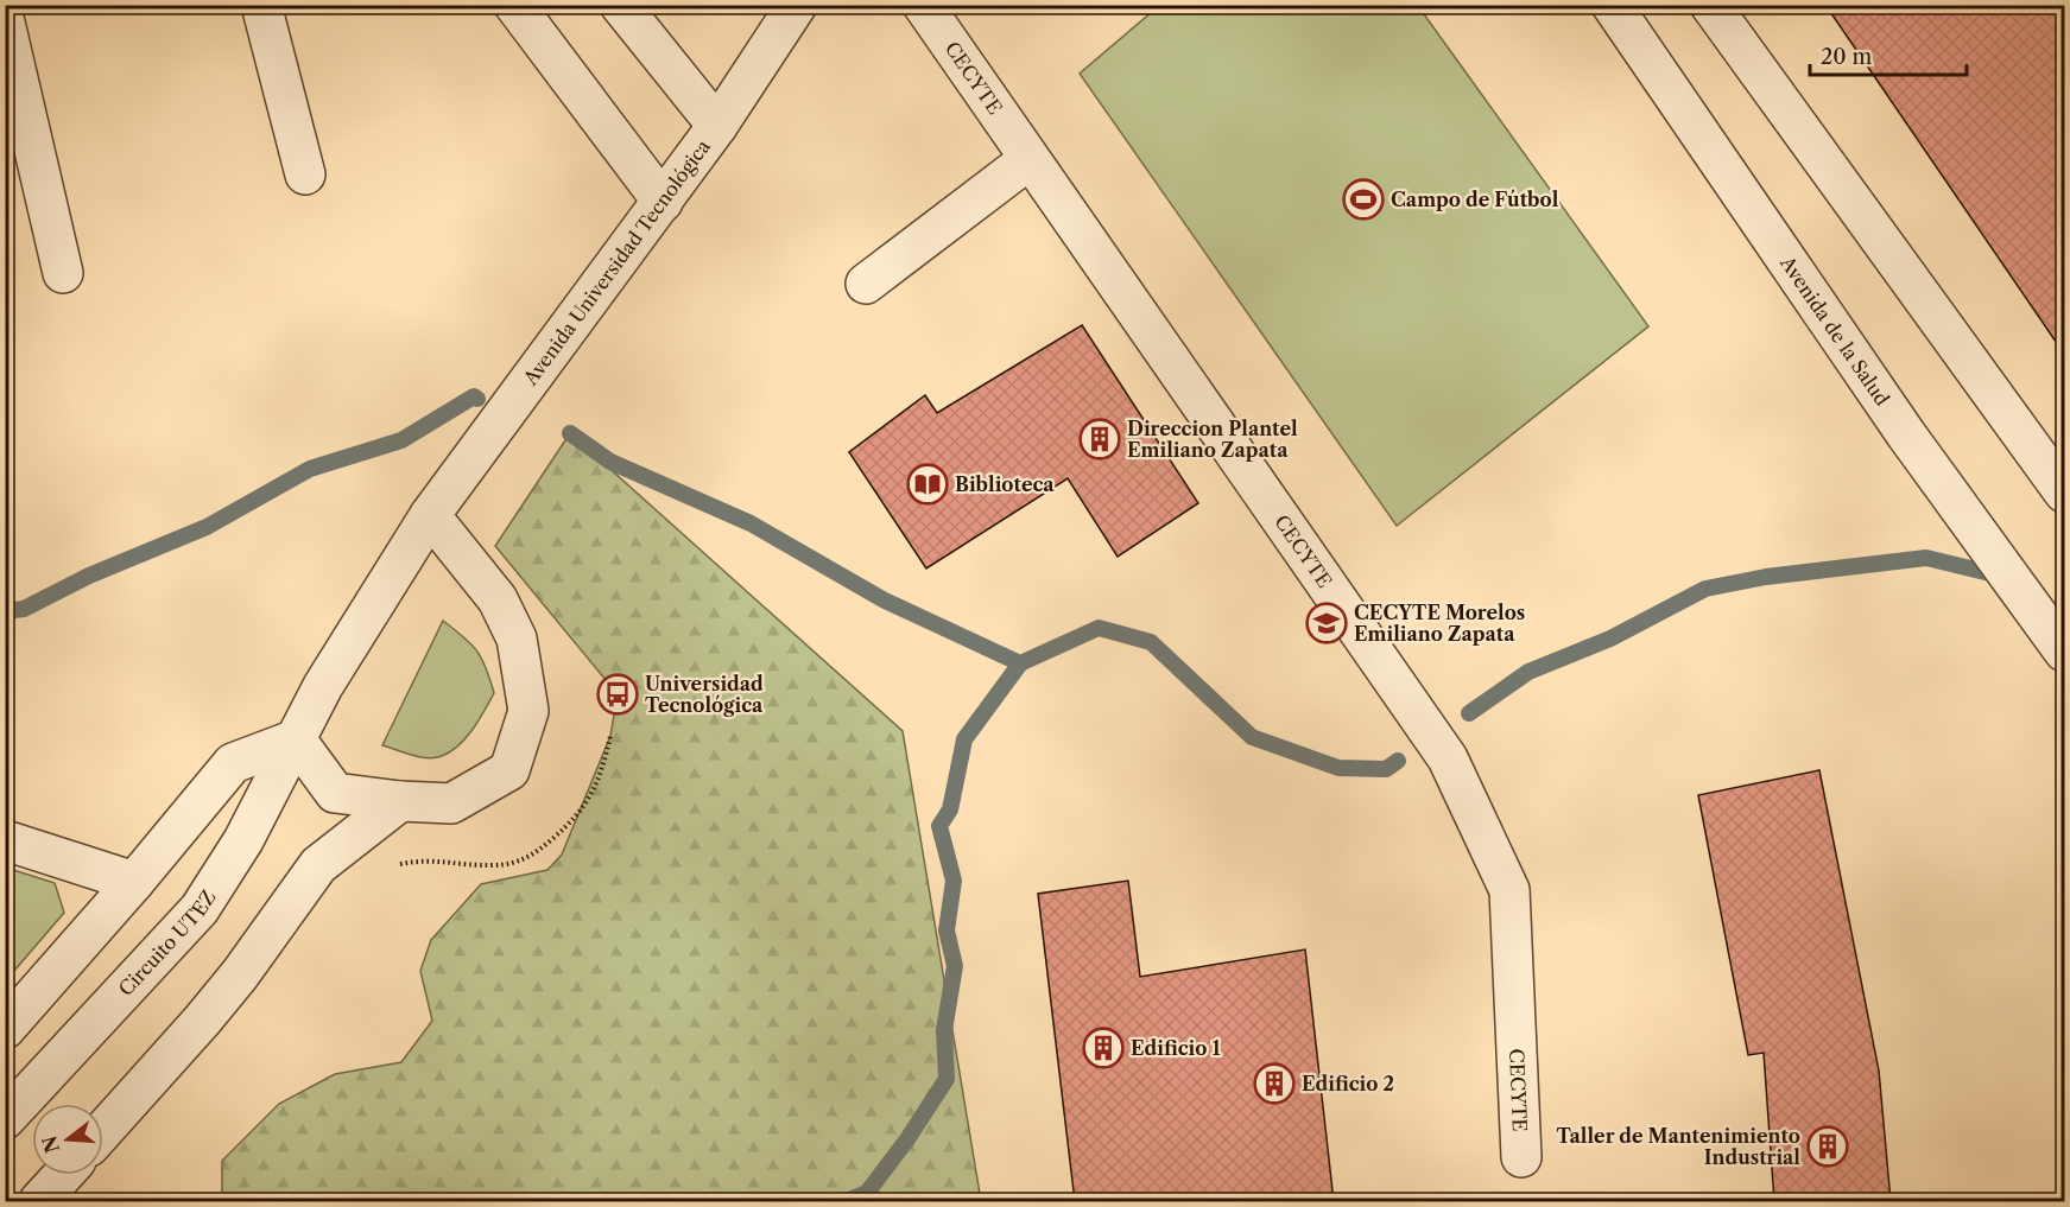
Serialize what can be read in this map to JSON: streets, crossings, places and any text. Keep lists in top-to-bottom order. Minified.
{"streets":{"street":["CECYTE","Avenida Universidad Tecnológica","Avenida de la Salud","Circuito UTEZ"]},"crossings":[["Avenida Universidad Tecnológica","Circuito UTEZ"]],"places":{"sports":["Campo de Fútbol"],"building":["Direccion Plantel Emiliano Zapata","Edificio 1","Edificio 2","Taller de Mantenimiento Industrial"],"library":["Biblioteca"],"school or university":["CECYTE Morelos Emiliano Zapata"],"bus stop":["Universidad Tecnológica"]},"scale_bar":"20 m","north":"left"}
